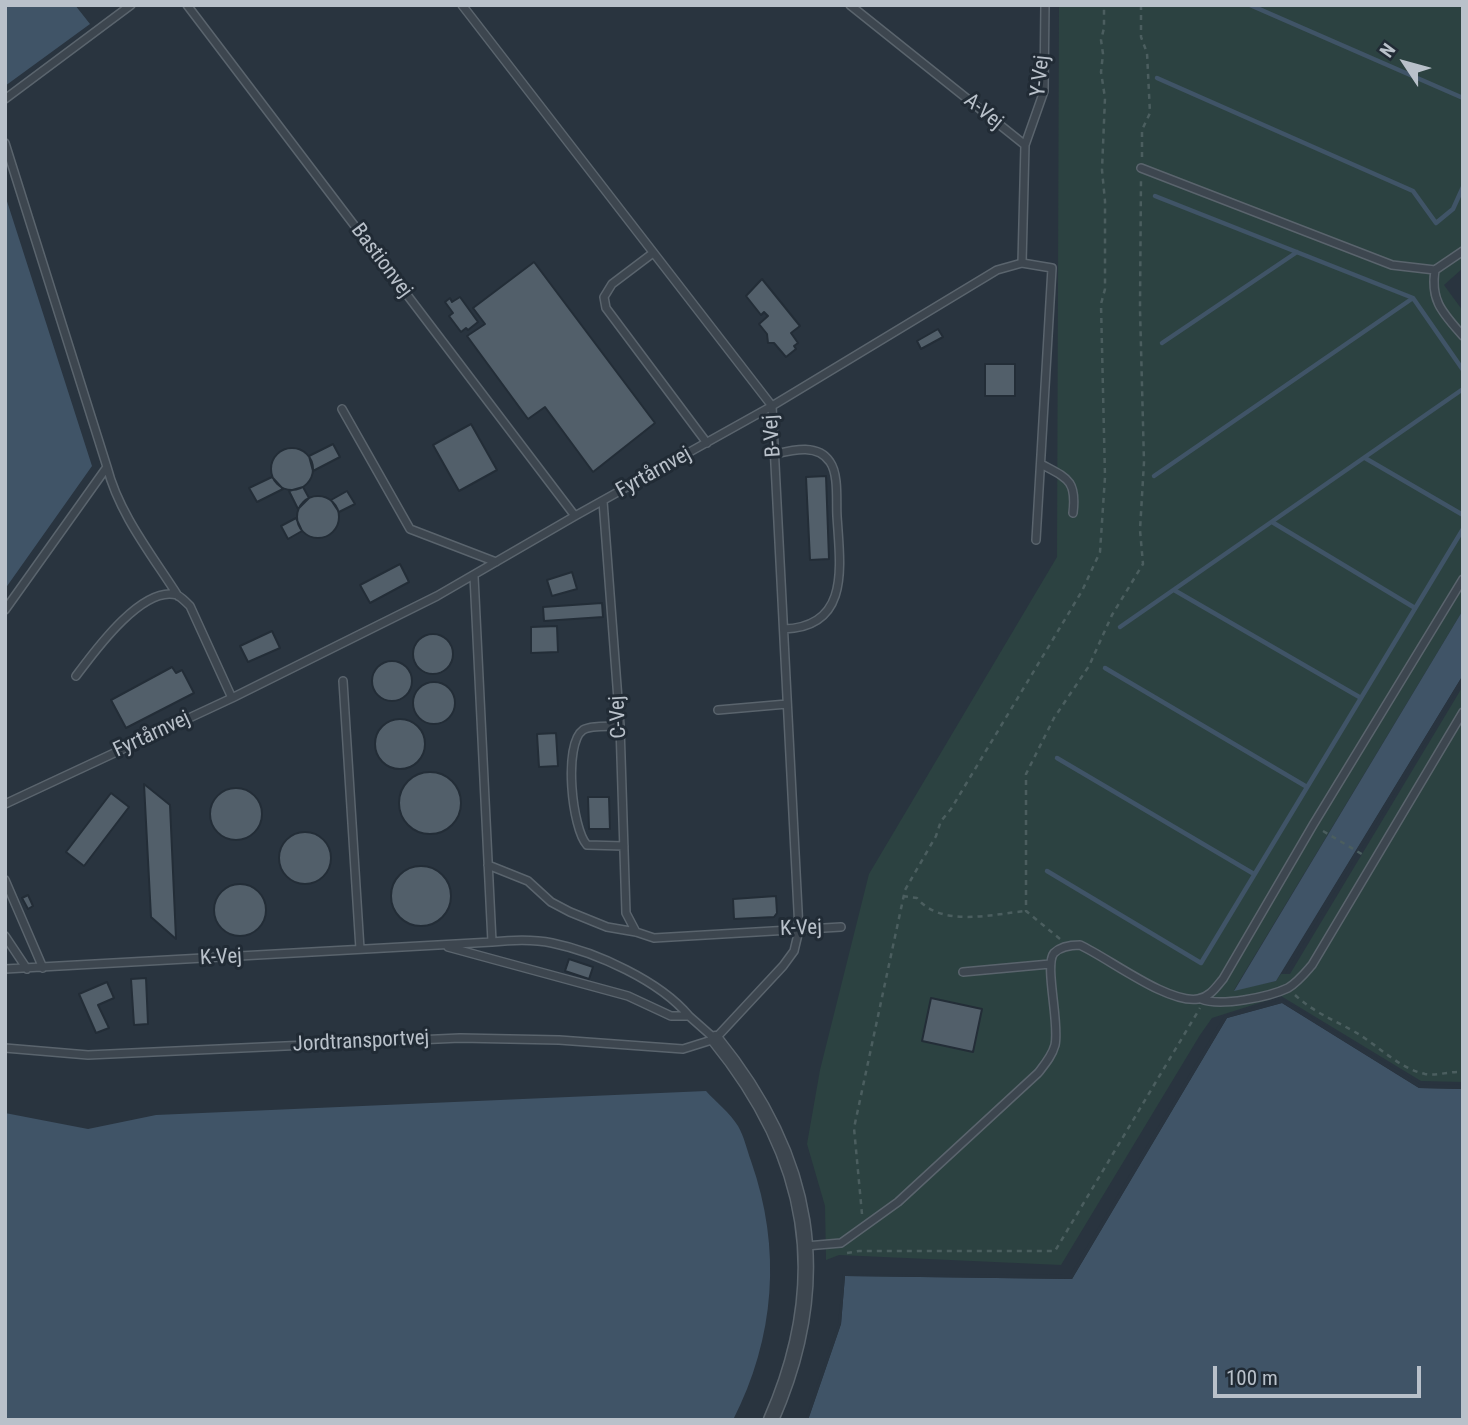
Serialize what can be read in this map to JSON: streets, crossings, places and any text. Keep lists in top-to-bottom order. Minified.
{"streets":{"lane":["Y-Vej","A-Vej","Bastionvej","B-Vej","Fyrtårnvej","C-Vej","K-Vej","Jordtransportvej"]},"crossings":[["Y-Vej","A-Vej"],["A-Vej","Fyrtårnvej"],["Bastionvej","Fyrtårnvej"],["B-Vej","Fyrtårnvej"],["B-Vej","K-Vej"],["Fyrtårnvej","C-Vej"],["C-Vej","K-Vej"],["K-Vej","Jordtransportvej"]],"scale_bar":"100 m","north":"top left"}
